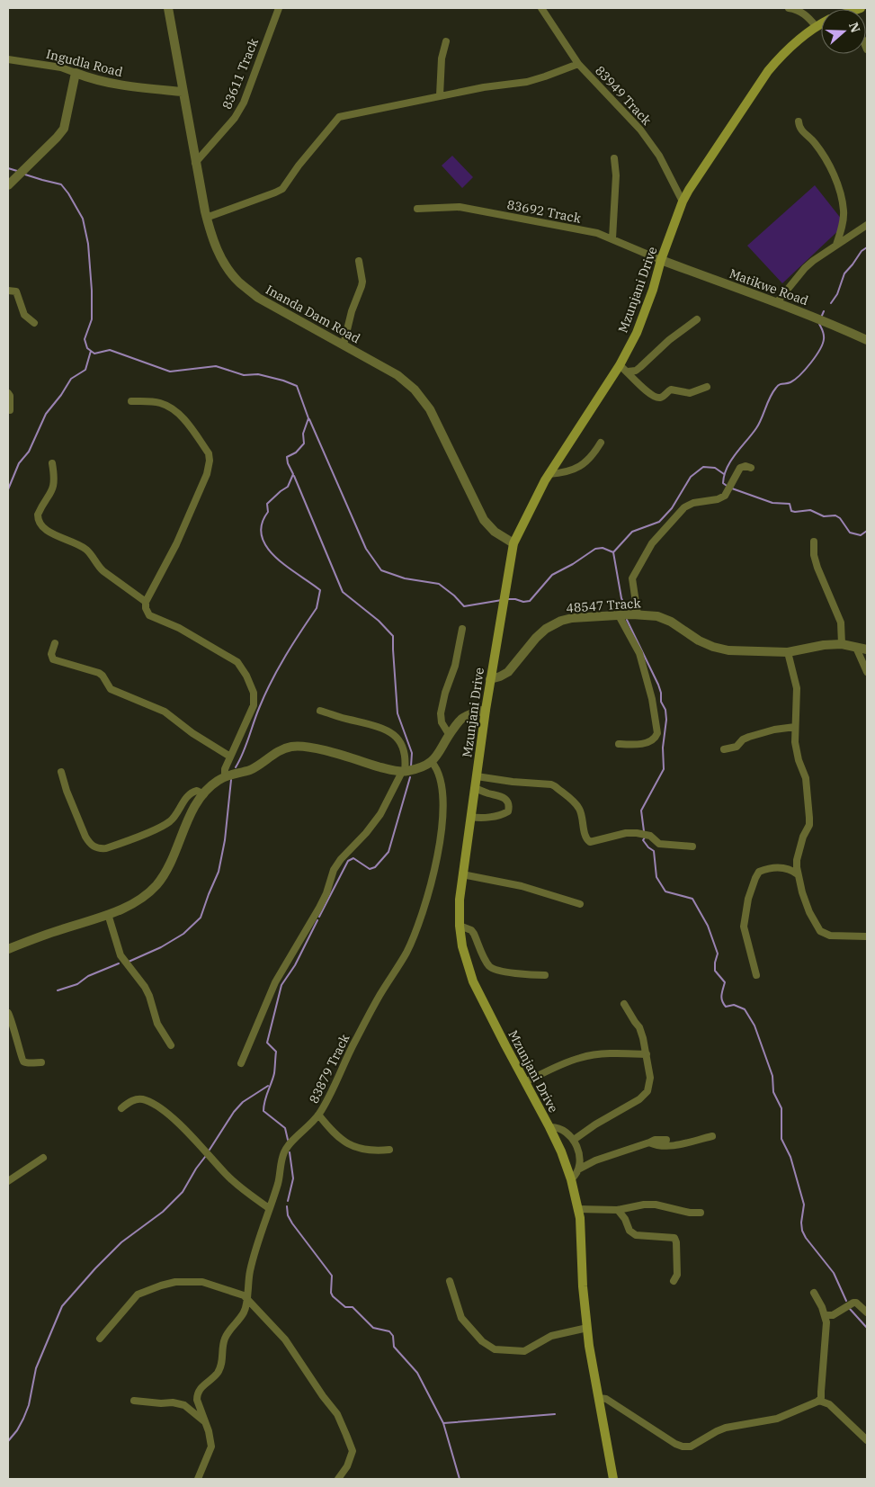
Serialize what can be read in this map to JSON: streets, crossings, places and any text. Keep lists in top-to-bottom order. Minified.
{"streets":{"main road":["Mzunjani Drive"],"street":["Ingudla Road","83611 Track","83949 Track","83692 Track","Matikwe Road","Inanda Dam Road","48547 Track","83879 Track"]},"crossings":[["Ingudla Road","Inanda Dam Road"],["83611 Track","Inanda Dam Road"],["83949 Track","Mzunjani Drive"],["83692 Track","Matikwe Road"],["83692 Track","Mzunjani Drive"],["Matikwe Road","Mzunjani Drive"],["Mzunjani Drive","Inanda Dam Road"],["Mzunjani Drive","48547 Track"]],"north":"right"}
